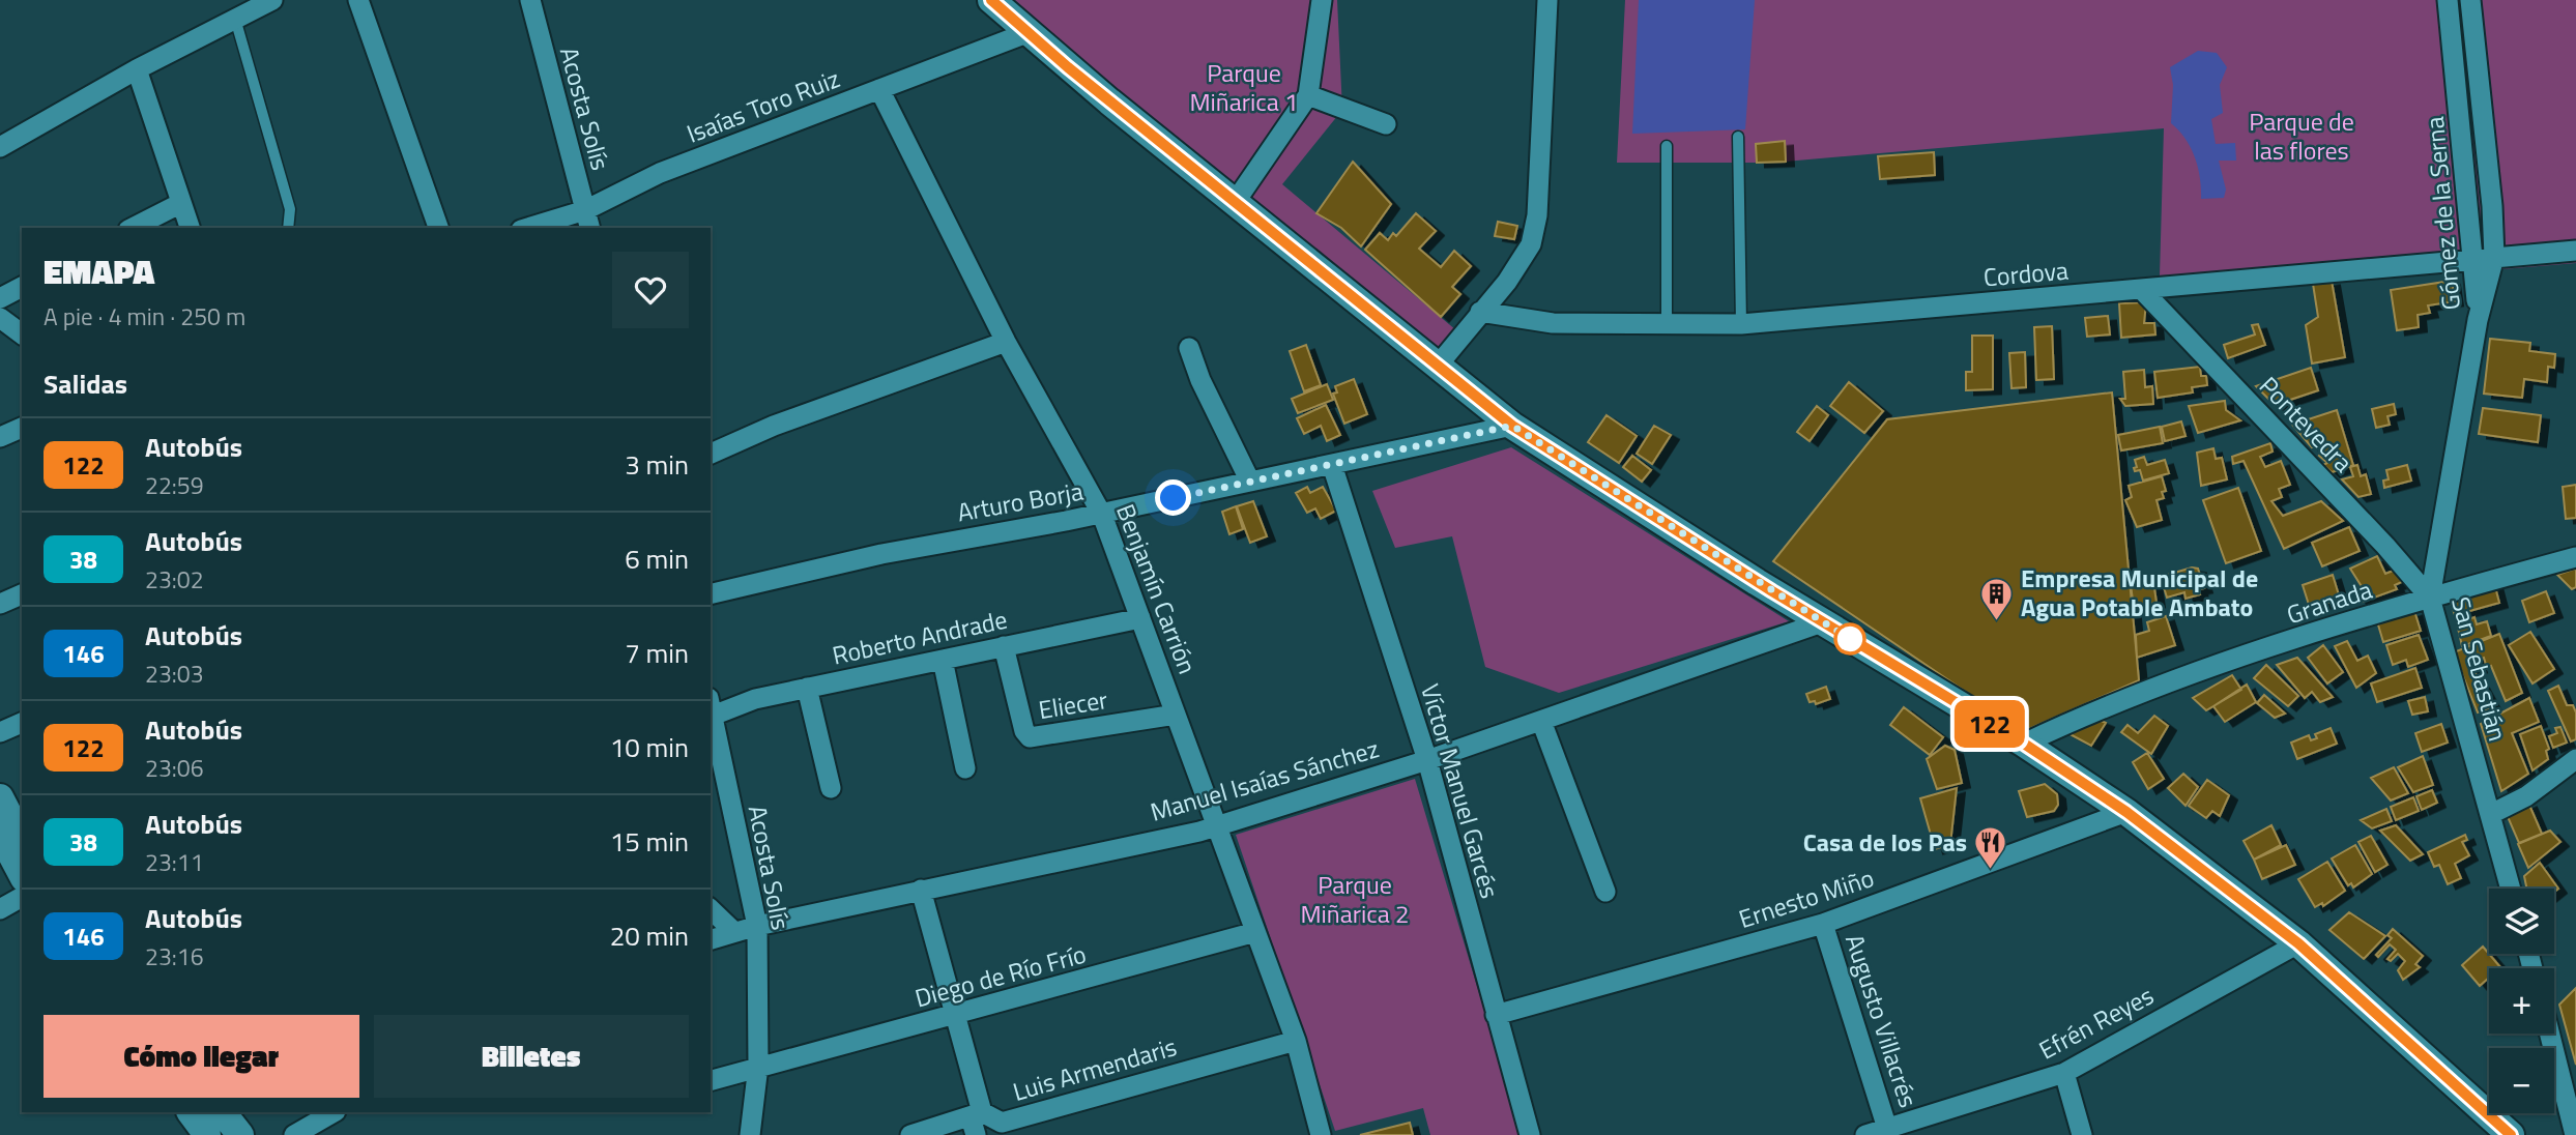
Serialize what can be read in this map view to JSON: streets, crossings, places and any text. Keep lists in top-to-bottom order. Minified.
{"streets":{"street":["Isaías Toro Ruiz","Acosta Solís","Gómez de la Serna","Cordova","Pontevedra","Arturo Borja","Benjamín Carrión","Granada","Roberto Andrade","San Sebastián","Eliecer","Manuel Isaías Sánchez","Víctor Manuel Garcés","Ernesto Miño","Diego de Río Frío","Augusto Villacrés","Efrén Reyes","Luis Armendaris"]},"crossings":[["Isaías Toro Ruiz","Acosta Solís"],["Isaías Toro Ruiz","Benjamín Carrión"],["Acosta Solís","Roberto Andrade"],["Acosta Solís","Manuel Isaías Sánchez"],["Acosta Solís","Diego de Río Frío"],["Gómez de la Serna","Cordova"],["Gómez de la Serna","San Sebastián"],["Cordova","Pontevedra"],["Pontevedra","Granada"],["Pontevedra","San Sebastián"],["Arturo Borja","Benjamín Carrión"],["Arturo Borja","Víctor Manuel Garcés"],["Benjamín Carrión","Roberto Andrade"],["Benjamín Carrión","Eliecer"],["Benjamín Carrión","Manuel Isaías Sánchez"],["Benjamín Carrión","Diego de Río Frío"],["Benjamín Carrión","Luis Armendaris"],["Granada","San Sebastián"],["Roberto Andrade","Eliecer"],["Manuel Isaías Sánchez","Víctor Manuel Garcés"],["Víctor Manuel Garcés","Ernesto Miño"],["Ernesto Miño","Augusto Villacrés"],["Augusto Villacrés","Efrén Reyes"]],"parks":["Parque Miñarica 1","Parque de las flores","Parque Miñarica 2"],"places":{"building":["Empresa Municipal de Agua Potable Ambato"],"restaurant":["Casa de los Pas"]},"lines":["bus line 122"],"page":{"on_map":"122","heading":[["EMAPA","A pie · 4 min · 250 m"],"Salidas"],"list":[{"mark":"122","name":"Autobús","note":"22:59","value":"3 min"},{"mark":"38","name":"Autobús","note":"23:02","value":"6 min"},{"mark":"146","name":"Autobús","note":"23:03","value":"7 min"},{"mark":"122","name":"Autobús","note":"23:06","value":"10 min"},{"mark":"38","name":"Autobús","note":"23:11","value":"15 min"},{"mark":"146","name":"Autobús","note":"23:16","value":"20 min"}],"map_buttons":["+","−"],"buttons":["Cómo llegar","Billetes"]}}
